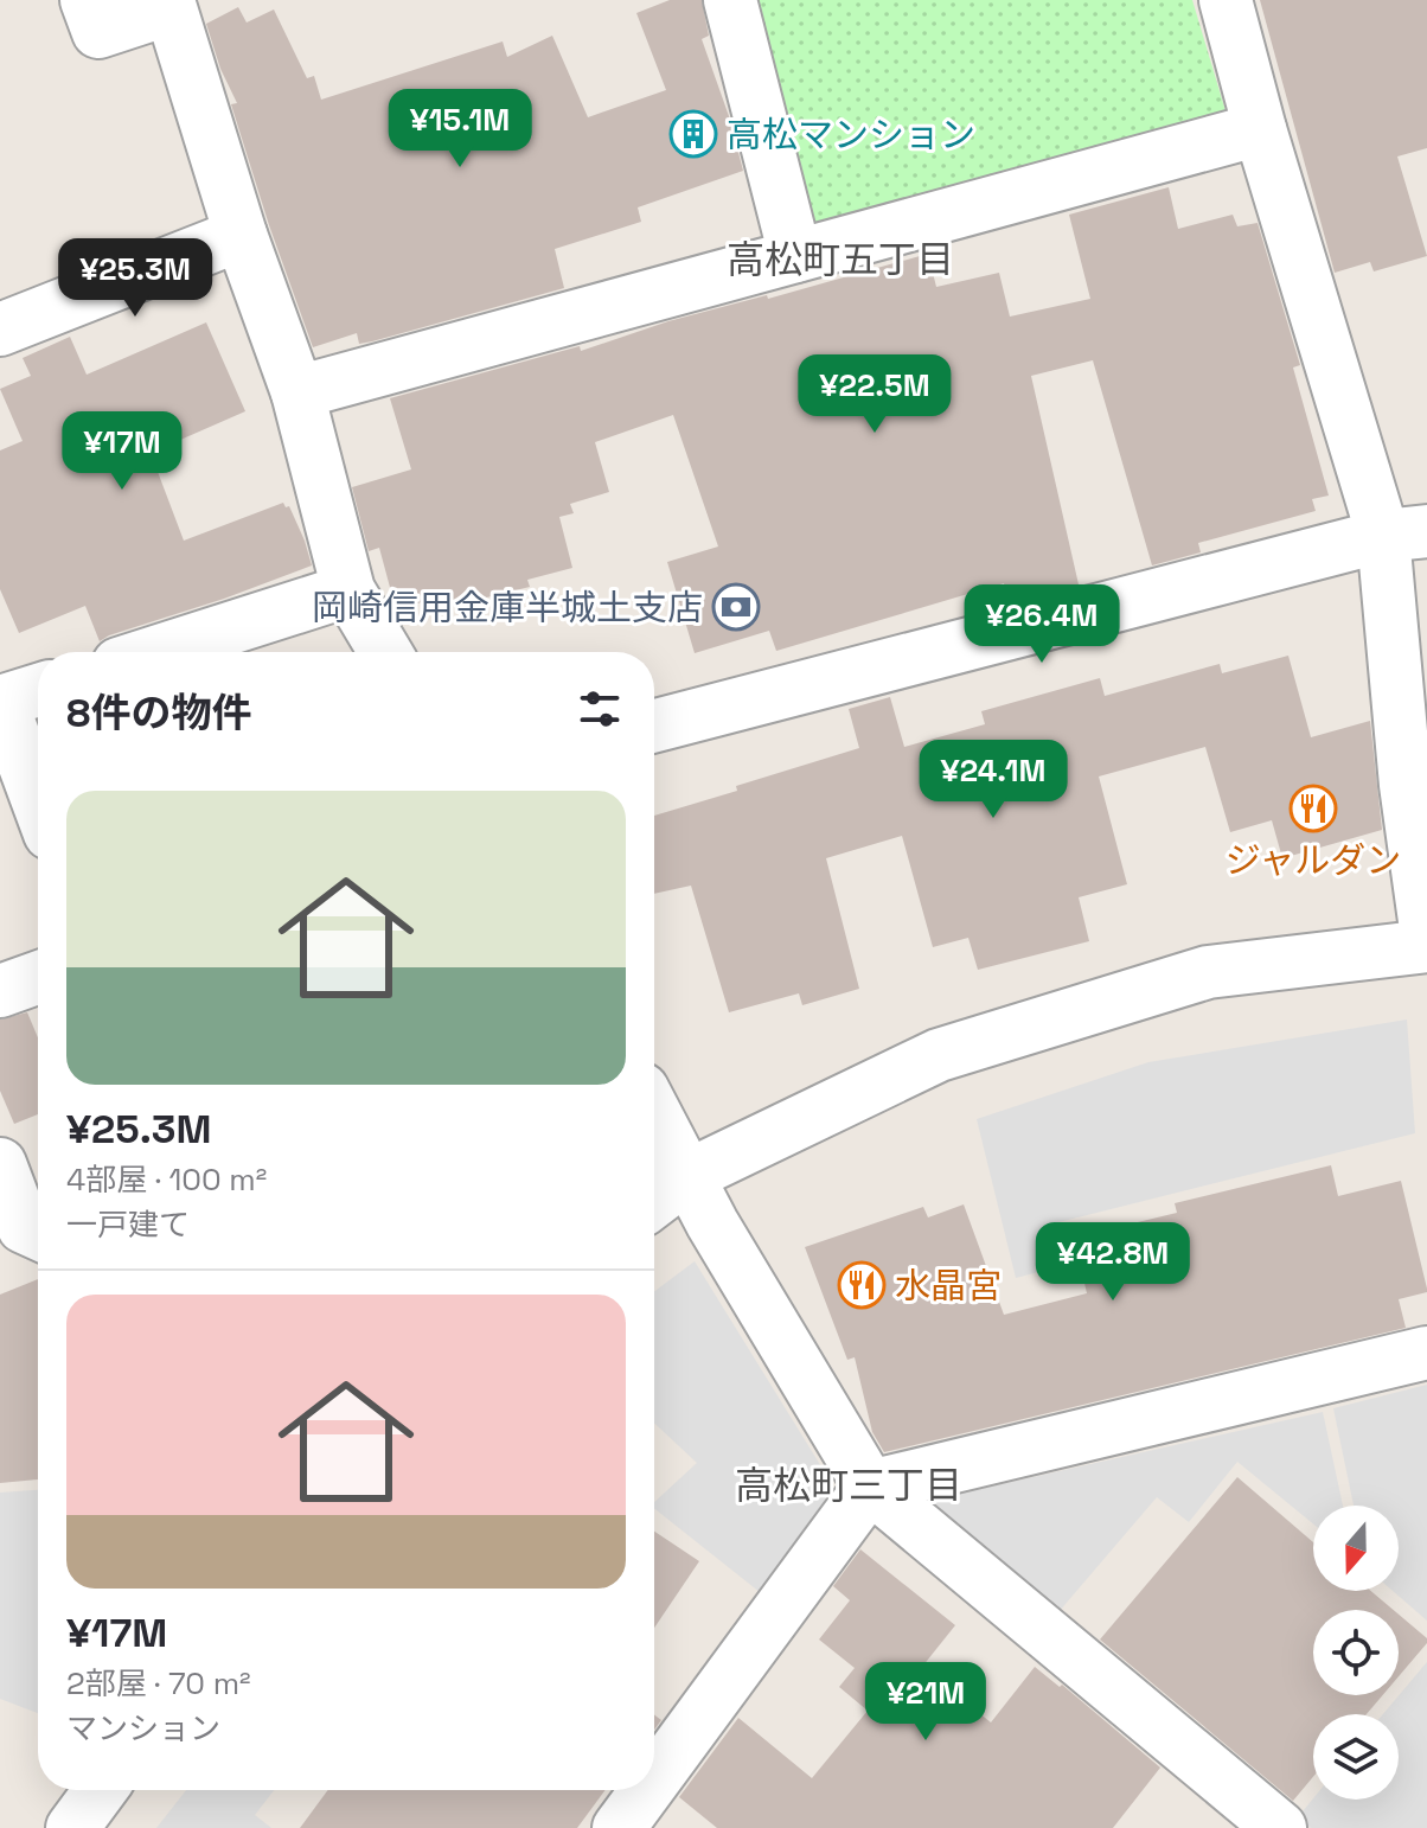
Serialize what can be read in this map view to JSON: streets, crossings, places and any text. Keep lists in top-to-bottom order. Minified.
{"districts":["高松町五丁目","高松町三丁目"],"places":{"building":["高松マンション"],"bank":["岡崎信用金庫半城土支店"],"restaurant":["ジャルダン","水晶宮"]},"north":"bottom","page":{"price":["¥15.1M","¥25.3M","¥22.5M","¥17M","¥26.4M","¥24.1M","¥42.8M","¥21M"],"heading":"8件の物件","list":[{"name":"¥25.3M","note":"4部屋 · 100 m² · 一戸建て"},{"name":"¥17M","note":"2部屋 · 70 m² · マンション"}]}}
